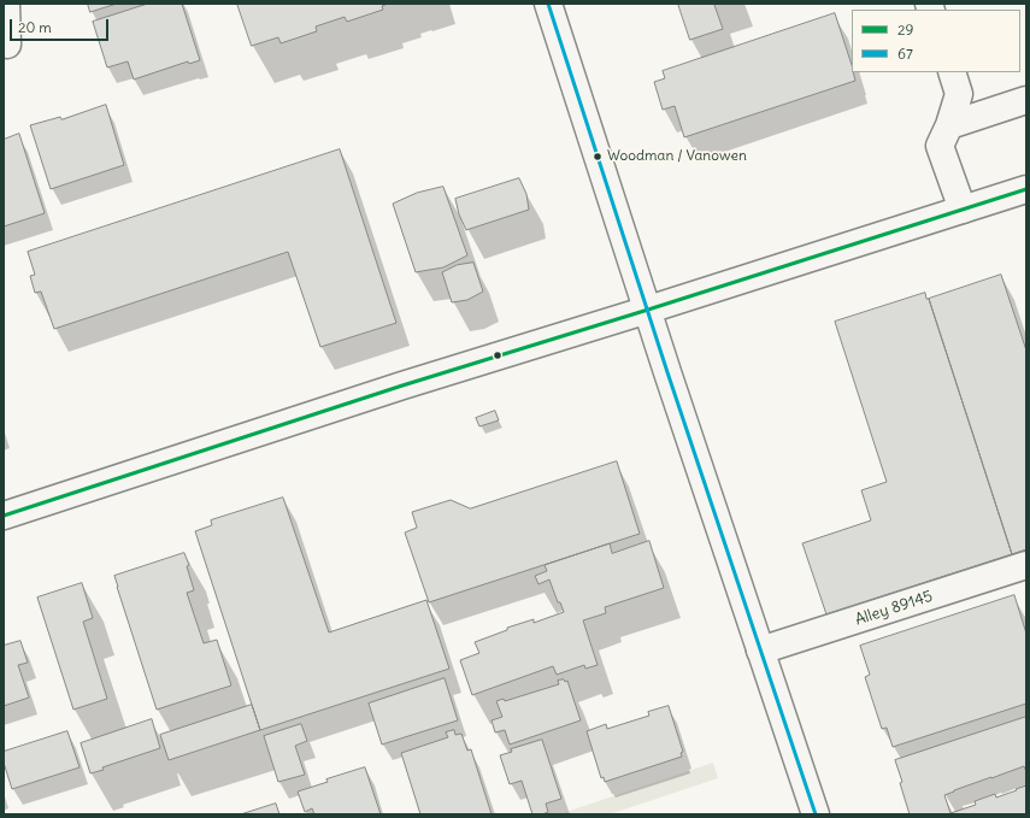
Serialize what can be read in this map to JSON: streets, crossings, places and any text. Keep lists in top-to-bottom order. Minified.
{"streets":{"main road":["Alley 89145"]},"places":["Woodman / Vanowen"],"lines":["transit line 67","transit line 29"],"legend":["29","67"],"scale_bar":"20 m"}
